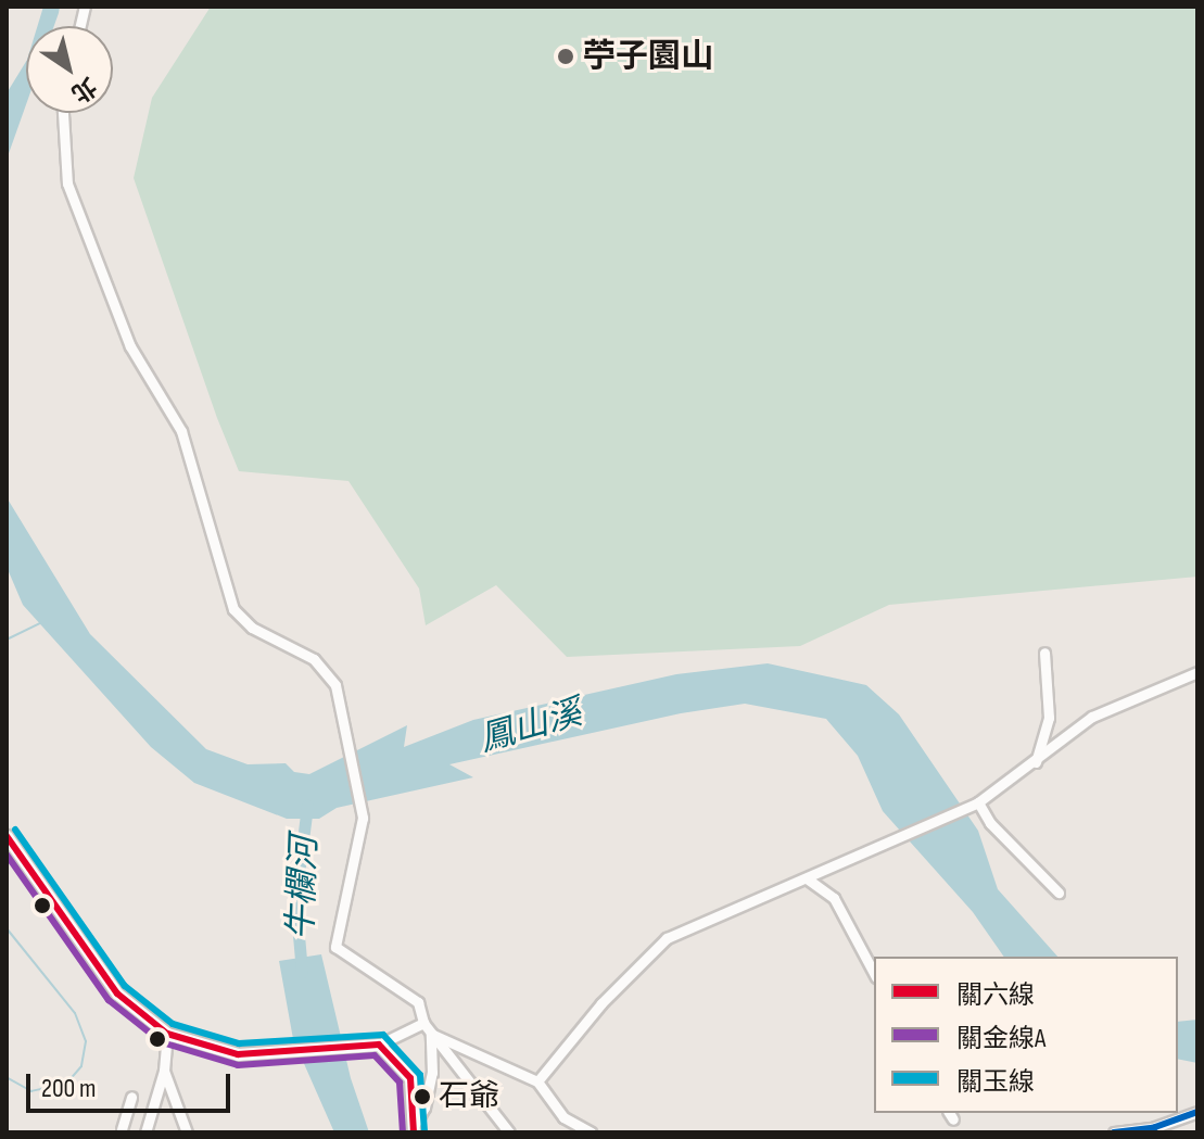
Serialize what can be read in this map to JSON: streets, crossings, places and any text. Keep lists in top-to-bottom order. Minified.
{"water":["鳳山溪","牛欄河"],"places":["苧子園山","石爺"],"lines":["transit line 關玉線","transit line 關六線","transit line 關金線A"],"legend":["關六線","關金線A","關玉線"],"scale_bar":"200 m","north":"bottom right"}
